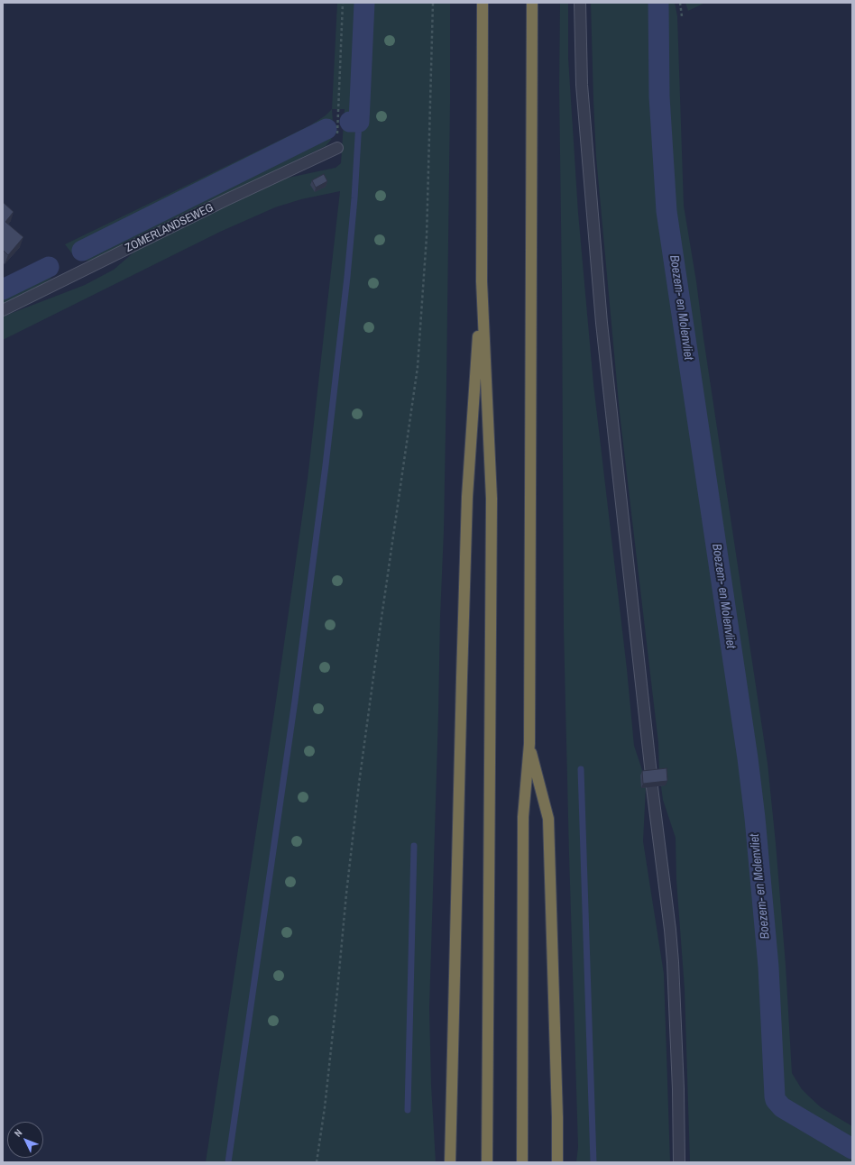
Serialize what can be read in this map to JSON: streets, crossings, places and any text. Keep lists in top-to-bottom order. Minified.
{"streets":{"street":["ZOMERLANDSEWEG"]},"water":["Boezem- en Molenvliet"],"north":"top left"}
